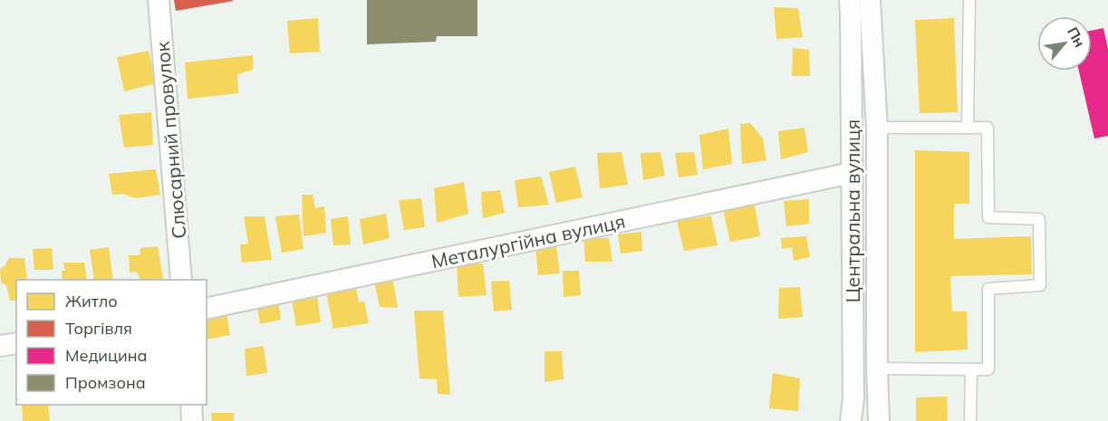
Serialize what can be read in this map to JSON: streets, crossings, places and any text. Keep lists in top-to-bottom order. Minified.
{"streets":{"street":["Слюсарний провулок","Центральна вулиця","Металургійна вулиця"]},"crossings":[["Центральна вулиця","Металургійна вулиця"]],"legend":["Житло","Торгівля","Медицина","Промзона"],"north":"top right"}
